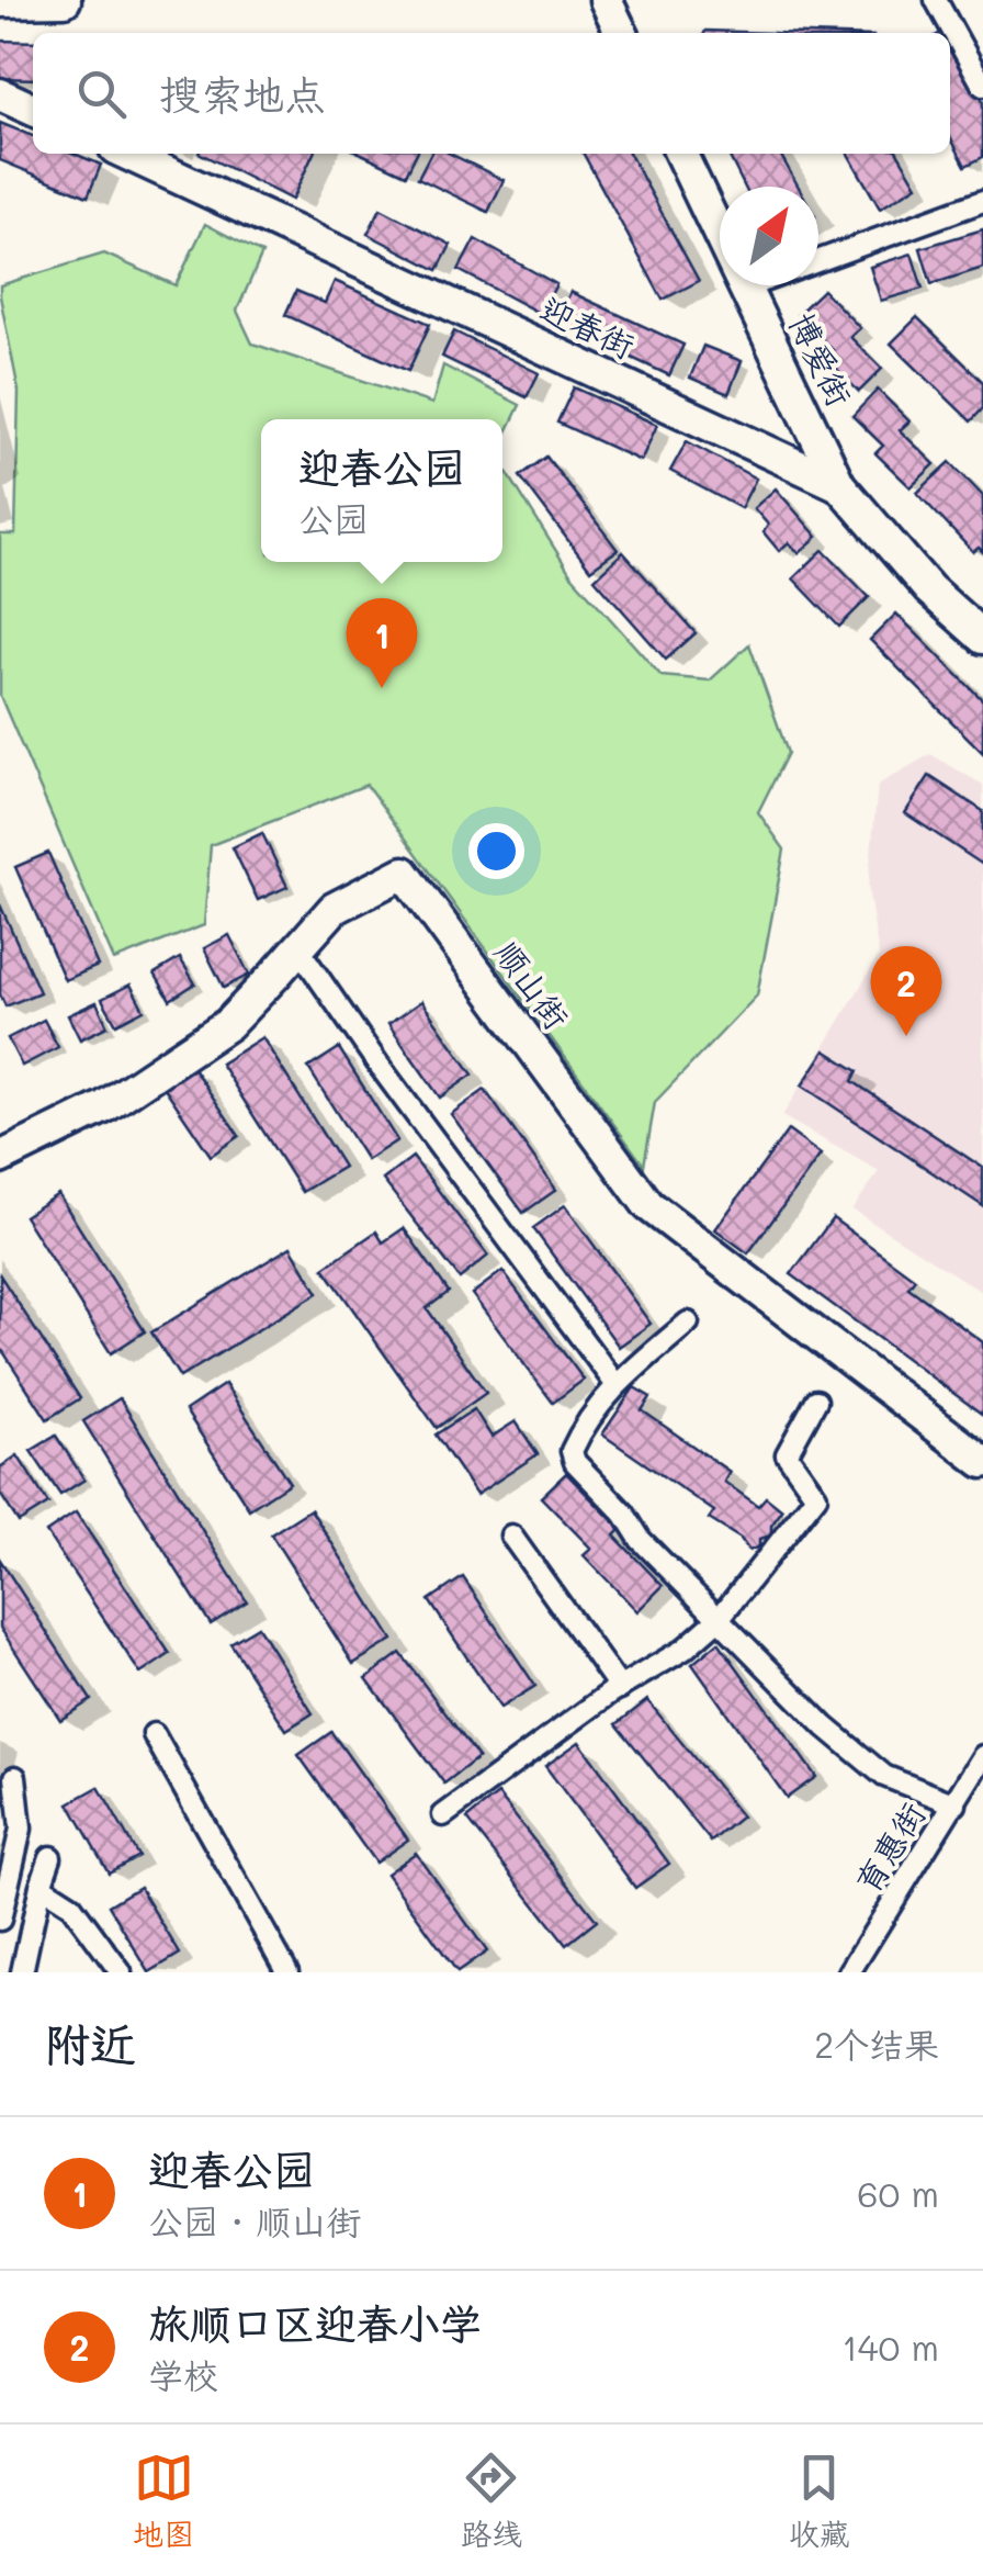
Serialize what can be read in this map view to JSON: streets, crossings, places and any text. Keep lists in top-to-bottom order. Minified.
{"streets":{"street":["迎春街","博爱街","顺山街","育惠街"]},"crossings":[["迎春街","博爱街"]],"north":"top right","page":{"search":"搜索地点","popup":["迎春公园","公园"],"pins":["1","2"],"heading":["附近","2个结果"],"list":[{"mark":"1","name":"迎春公园","note":"公园 · 顺山街","value":"60 m"},{"mark":"2","name":"旅顺口区迎春小学","note":"学校","value":"140 m"}],"nav":["地图","路线","收藏"]}}
